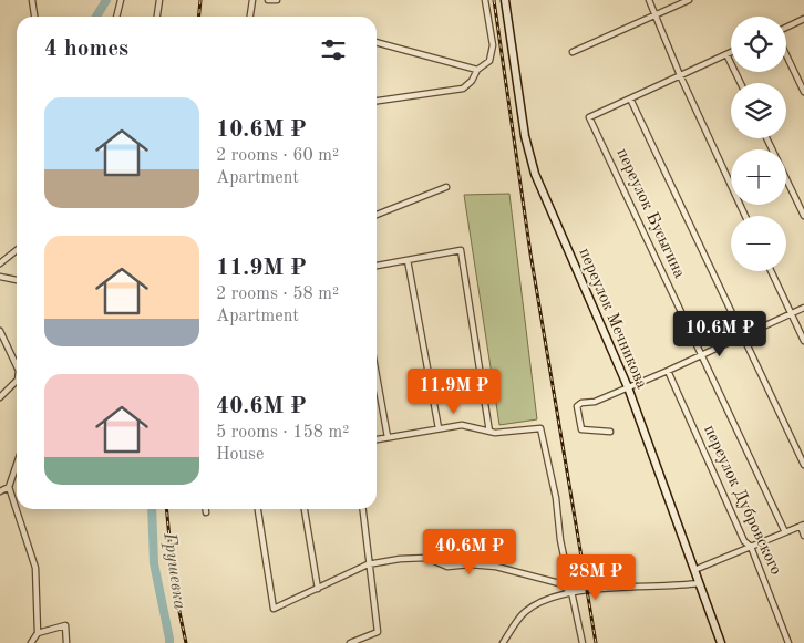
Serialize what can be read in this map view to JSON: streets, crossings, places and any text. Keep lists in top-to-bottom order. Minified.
{"streets":{"street":["переулок Бусыгина","переулок Мечникова","переулок Дубровского"]},"water":["Грушевка"],"page":{"map_buttons":["+","−"],"heading":"4 homes","list":[{"name":"10.6M ₽","note":"2 rooms · 60 m² · Apartment"},{"name":"11.9M ₽","note":"2 rooms · 58 m² · Apartment"},{"name":"40.6M ₽","note":"5 rooms · 158 m² · House"}],"price":["10.6M ₽","11.9M ₽","40.6M ₽","28M ₽"]}}
